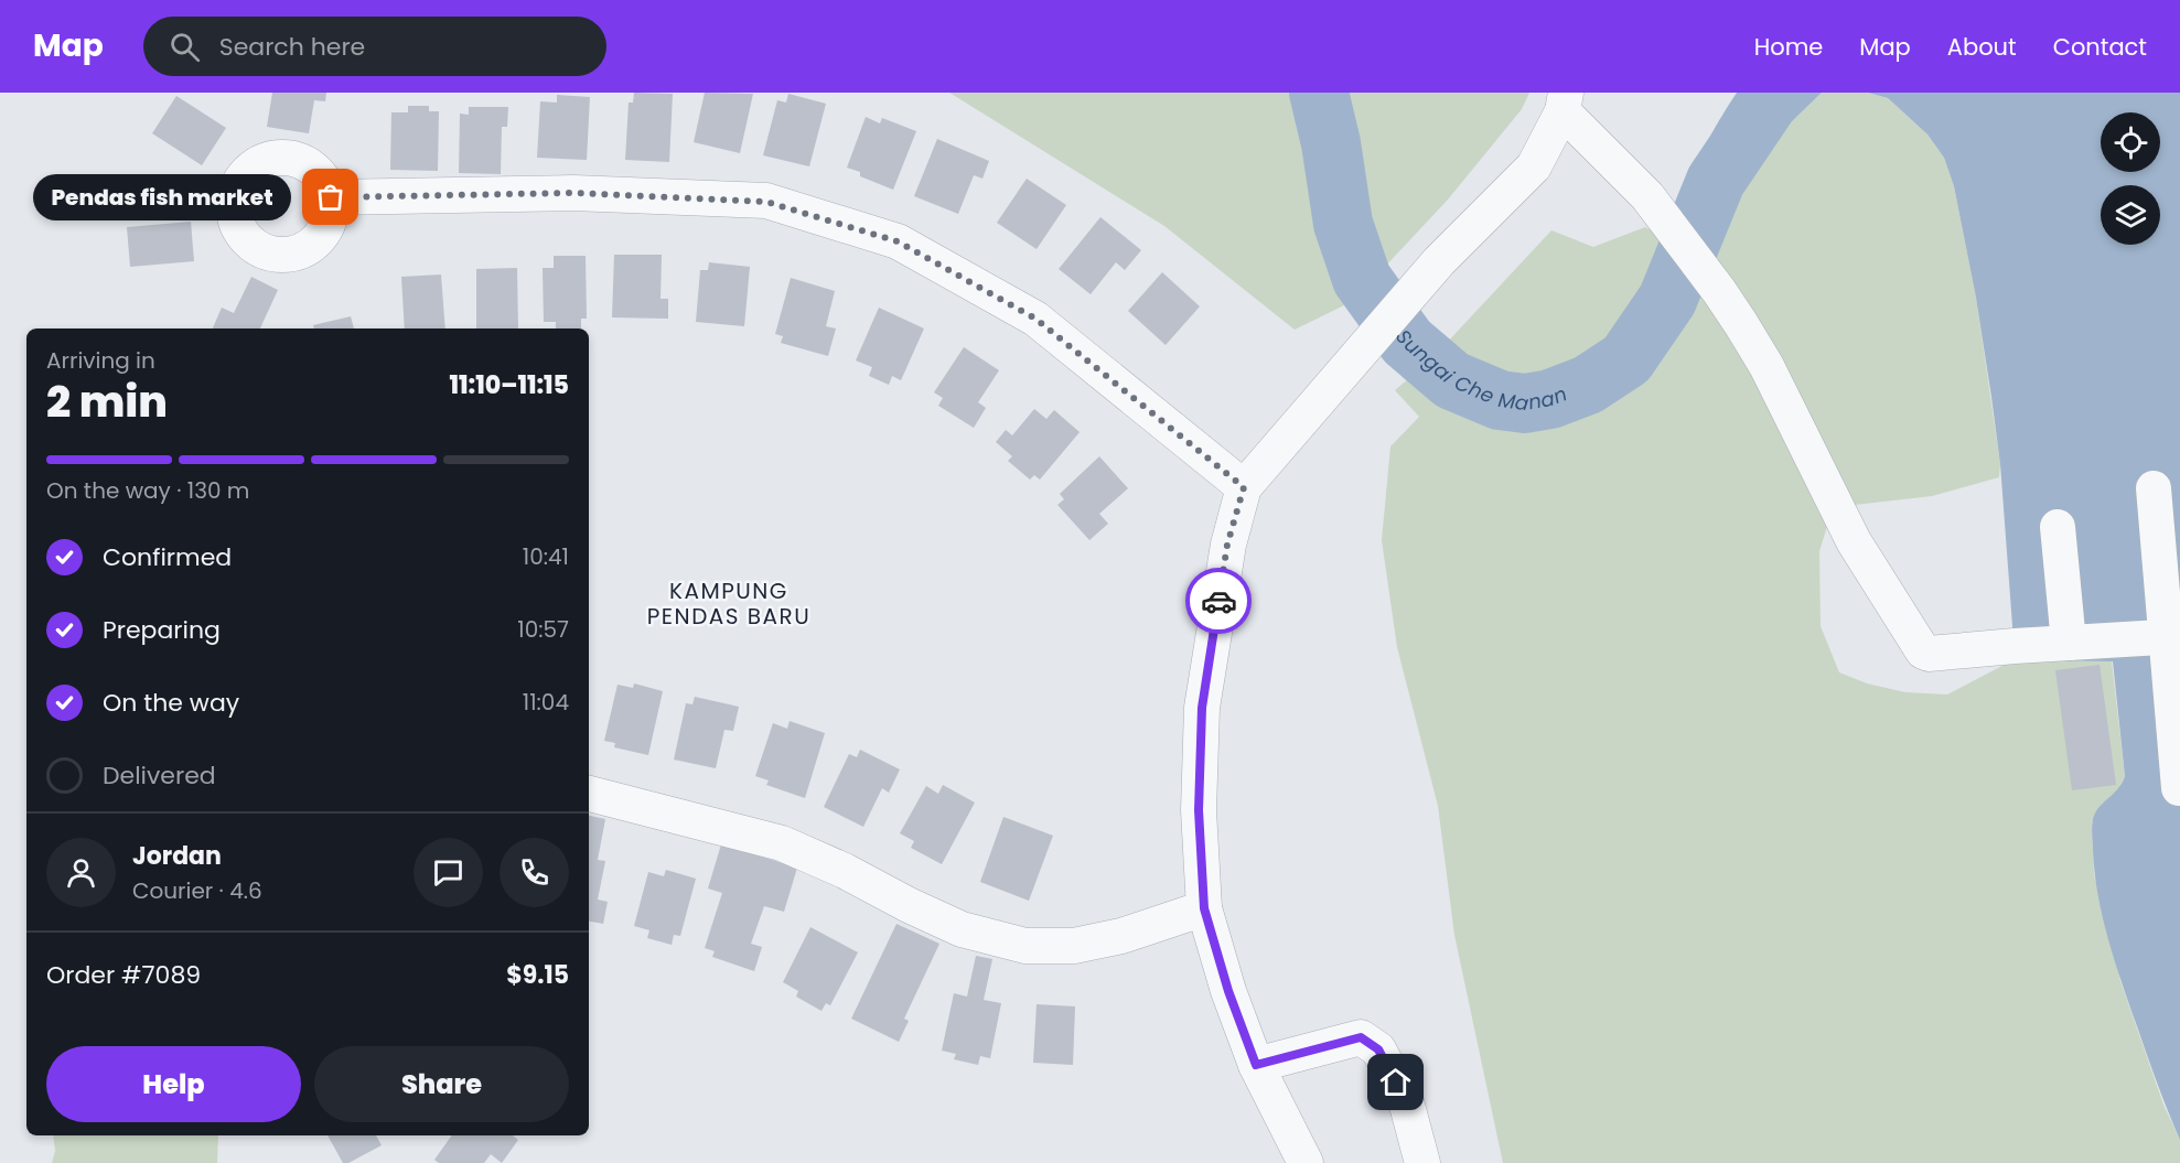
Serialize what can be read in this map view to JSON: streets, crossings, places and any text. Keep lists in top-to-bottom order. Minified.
{"districts":["KAMPUNG PENDAS BARU"],"water":["Sungai Che Manan"],"places":["Pendas fish market"],"page":{"header":"Map","search":"Search here","nav":["Home","Map","About","Contact"],"bubble":"Pendas fish market","heading":["2 min","Arriving in","11:10–11:15"],"panel":["Jordan","Courier · 4.6","Order #7089","$9.15"],"bar":"On the way · 130 m","list":[["Confirmed","10:41"],["Preparing","10:57"],["On the way","11:04"],"Delivered"],"buttons":["Help","Share"]}}
